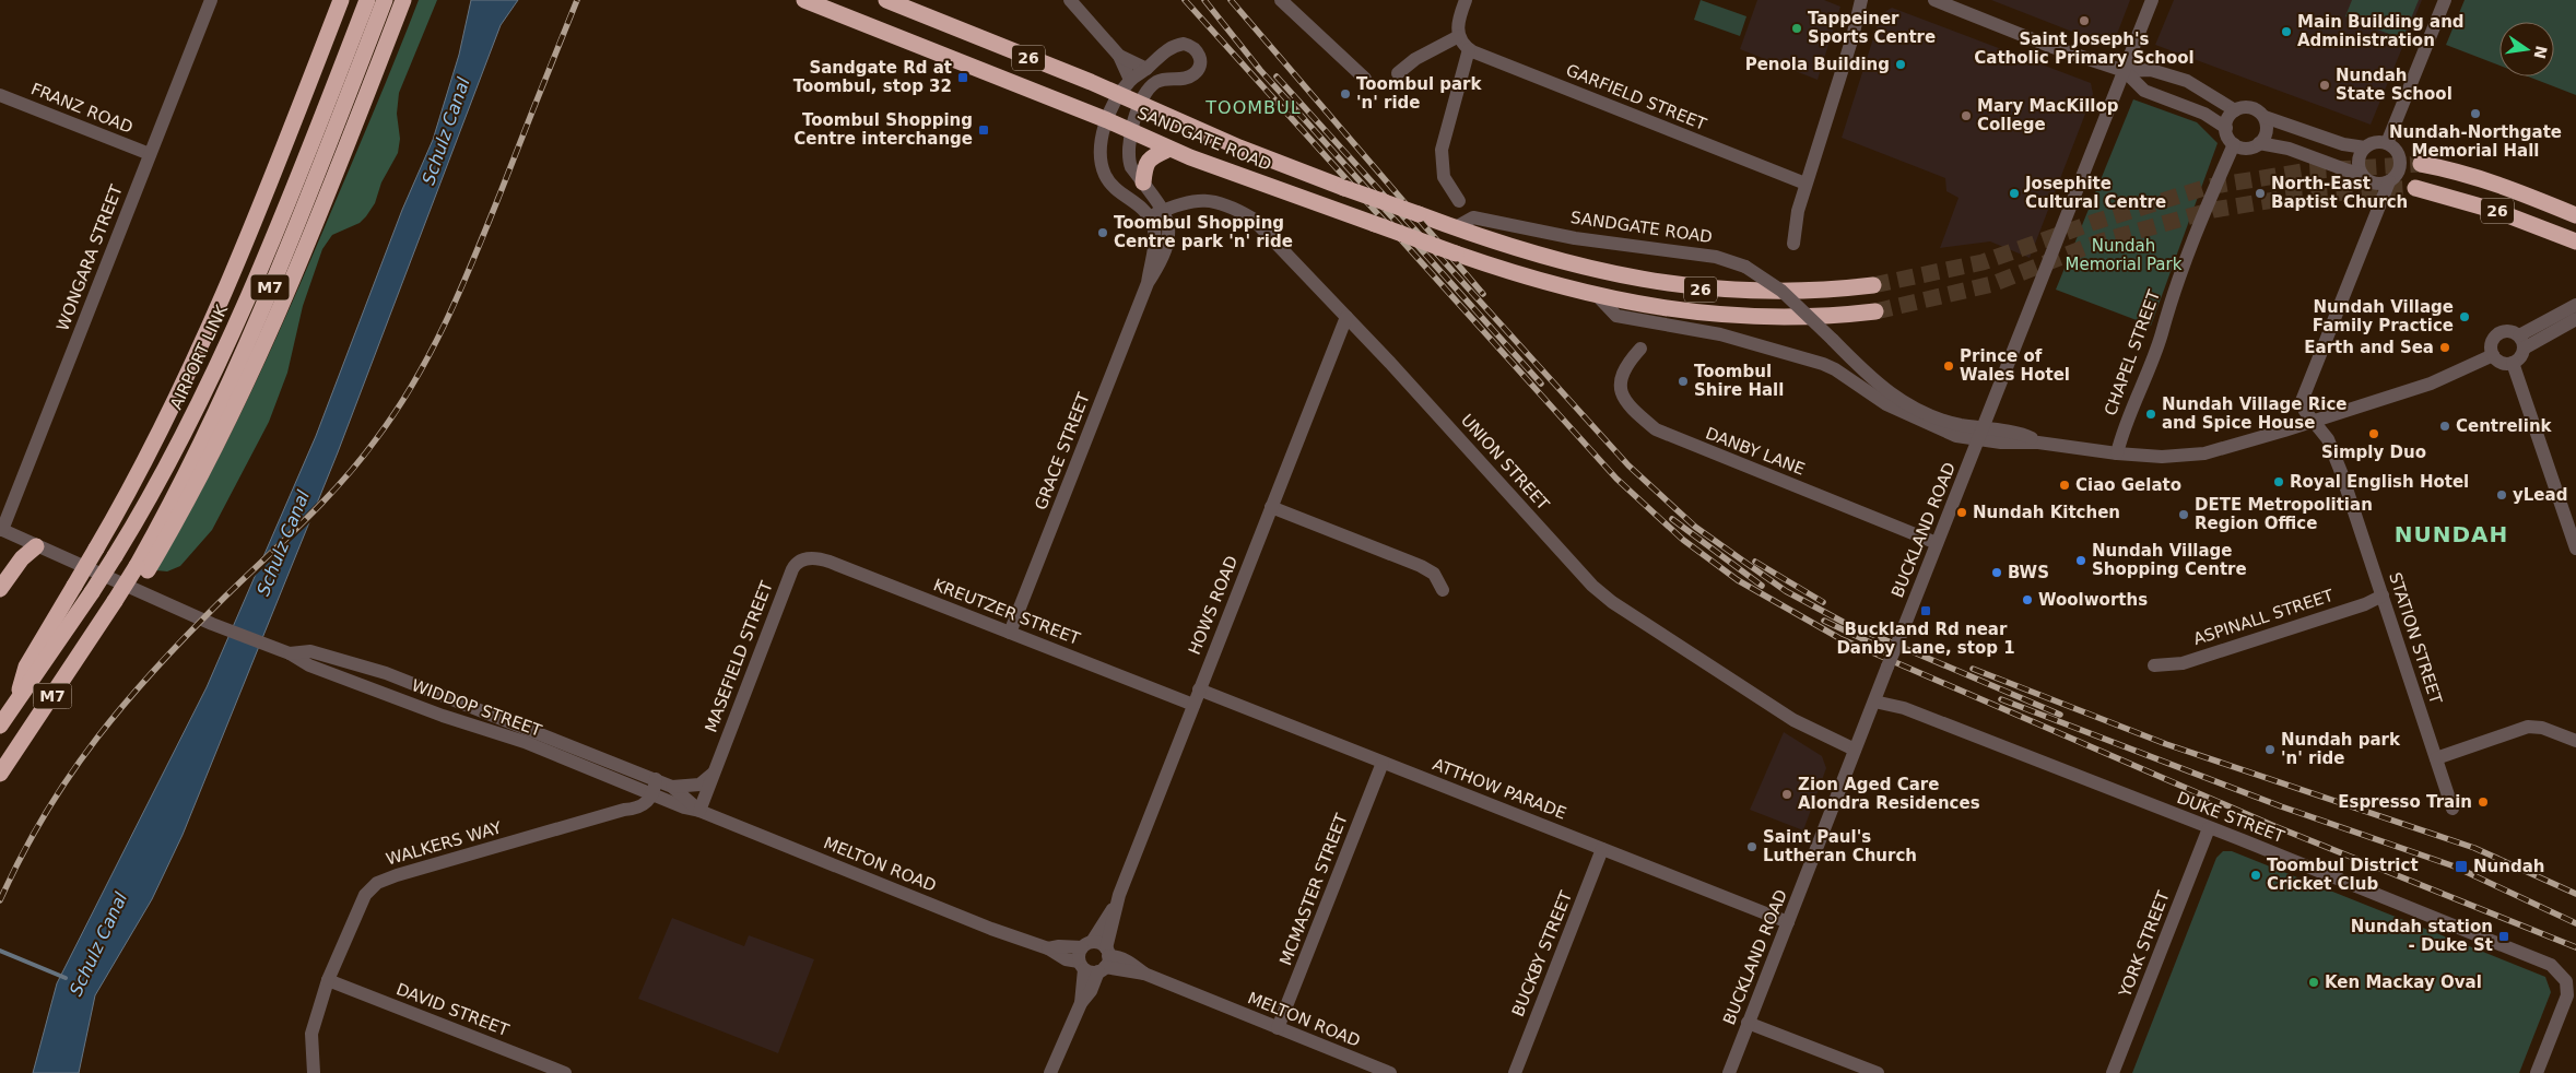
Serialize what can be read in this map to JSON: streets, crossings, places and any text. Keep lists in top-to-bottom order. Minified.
{"streets":{"highway":["26","SANDGATE ROAD","M7","AIRPORT LINK"],"street":["GARFIELD STREET","FRANZ ROAD","WONGARA STREET","CHAPEL STREET","GRACE STREET","DANBY LANE","UNION STREET","BUCKLAND ROAD","HOWS ROAD","KREUTZER STREET","ASPINALL STREET","STATION STREET","MASEFIELD STREET","WIDDOP STREET","ATTHOW PARADE","DUKE STREET","WALKERS WAY","MELTON ROAD","MCMASTER STREET","YORK STREET","BUCKBY STREET","DAVID STREET"]},"crossings":[["FRANZ ROAD","WONGARA STREET"],["SANDGATE ROAD","CHAPEL STREET"],["SANDGATE ROAD","GRACE STREET"],["SANDGATE ROAD","BUCKLAND ROAD"],["SANDGATE ROAD","STATION STREET"],["WONGARA STREET","WIDDOP STREET"],["M7","AIRPORT LINK"],["GRACE STREET","UNION STREET"],["GRACE STREET","KREUTZER STREET"],["DANBY LANE","BUCKLAND ROAD"],["UNION STREET","BUCKLAND ROAD"],["UNION STREET","HOWS ROAD"],["BUCKLAND ROAD","ATTHOW PARADE"],["BUCKLAND ROAD","DUKE STREET"],["HOWS ROAD","KREUTZER STREET"],["HOWS ROAD","ATTHOW PARADE"],["HOWS ROAD","MELTON ROAD"],["KREUTZER STREET","MASEFIELD STREET"],["ASPINALL STREET","STATION STREET"],["MASEFIELD STREET","MELTON ROAD"],["WIDDOP STREET","WALKERS WAY"],["WIDDOP STREET","MELTON ROAD"],["ATTHOW PARADE","MCMASTER STREET"],["ATTHOW PARADE","BUCKBY STREET"],["DUKE STREET","YORK STREET"],["WALKERS WAY","MELTON ROAD"],["WALKERS WAY","DAVID STREET"],["MELTON ROAD","MCMASTER STREET"]],"districts":["TOOMBUL","NUNDAH"],"water":["Schulz Canal"],"parks":["Nundah Memorial Park"],"places":{"other":["Saint Joseph's Catholic Primary School","Tappeiner Sports Centre","Main Building and Administration","Penola Building","Nundah State School","Toombul park 'n' ride","Nundah-Northgate Memorial Hall","Mary MacKillop College","Josephite Cultural Centre","North-East Baptist Church","Toombul Shopping Centre park 'n' ride","Nundah Village Family Practice","Earth and Sea","Prince of Wales Hotel","Toombul Shire Hall","Nundah Village Rice and Spice House","Centrelink","Simply Duo","Royal English Hotel","Ciao Gelato","yLead","Nundah Kitchen","DETE Metropolitian Region Office","Nundah Village Shopping Centre","BWS","Woolworths","Nundah park 'n' ride","Zion Aged Care Alondra Residences","Espresso Train","Saint Paul's Lutheran Church","Toombul District Cricket Club","Ken Mackay Oval"],"transit":["Sandgate Rd at Toombul, stop 32","Toombul Shopping Centre interchange","Buckland Rd near Danby Lane, stop 1","Nundah","Nundah station - Duke St"]},"north":"right"}
